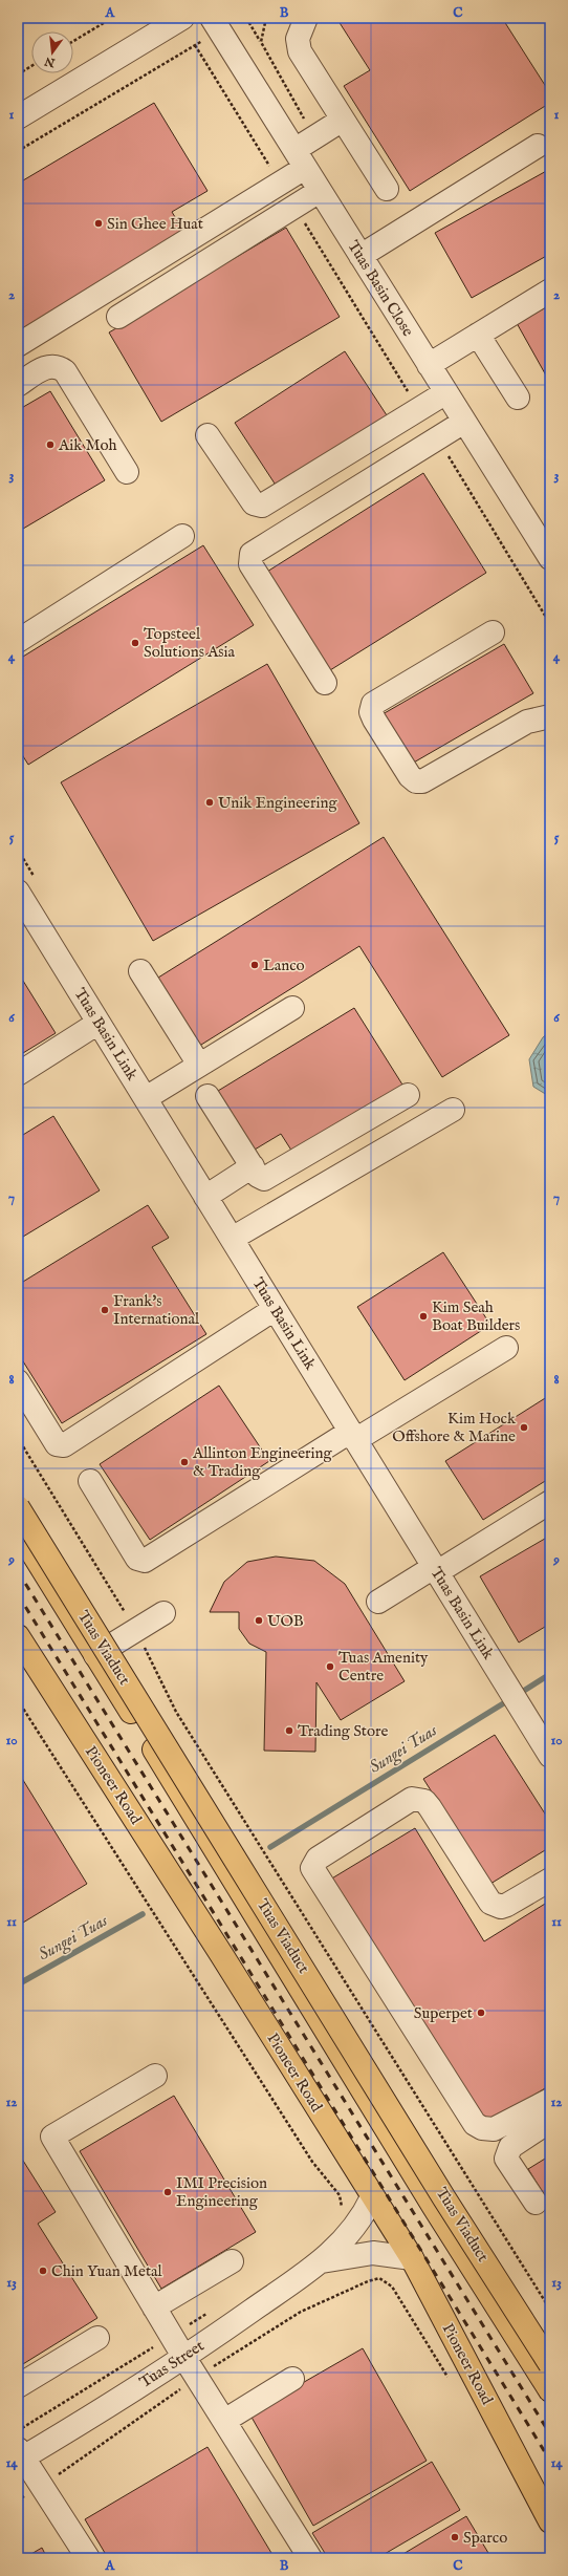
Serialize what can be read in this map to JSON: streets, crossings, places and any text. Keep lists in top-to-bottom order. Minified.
{"streets":{"main road":["Tuas Viaduct","Pioneer Road"],"street":["Tuas Basin Close","Tuas Basin Link","Tuas Street"]},"crossings":[["Pioneer Road","Tuas Street"]],"water":["Sungei Tuas"],"places":["Sin Ghee Huat","Aik Moh","Topsteel Solutions Asia","Unik Engineering","Lanco","Frank's International","Kim Seah Boat Builders","Kim Hock Offshore & Marine","Allinton Engineering & Trading","UOB","Tuas Amenity Centre","Trading Store","Superpet","IMI Precision Engineering","Chin Yuan Metal","Sparco"],"north":"bottom","grid":{"columns":["A","B","C"],"rows":["1","2","3","4","5","6","7","8","9","10","11","12","13","14"]}}
